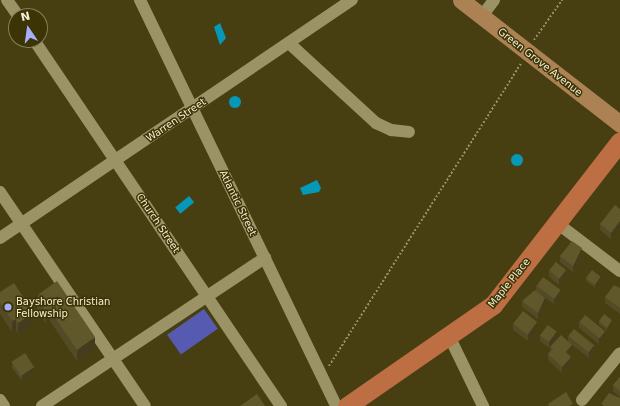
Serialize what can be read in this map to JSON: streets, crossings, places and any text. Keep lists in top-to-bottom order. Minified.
{"streets":{"main road":["Maple Place"],"street":["Green Grove Avenue","Warren Street","Atlantic Street","Church Street"]},"crossings":[["Warren Street","Atlantic Street"],["Warren Street","Church Street"]],"places":["Bayshore Christian Fellowship"],"north":"top"}
